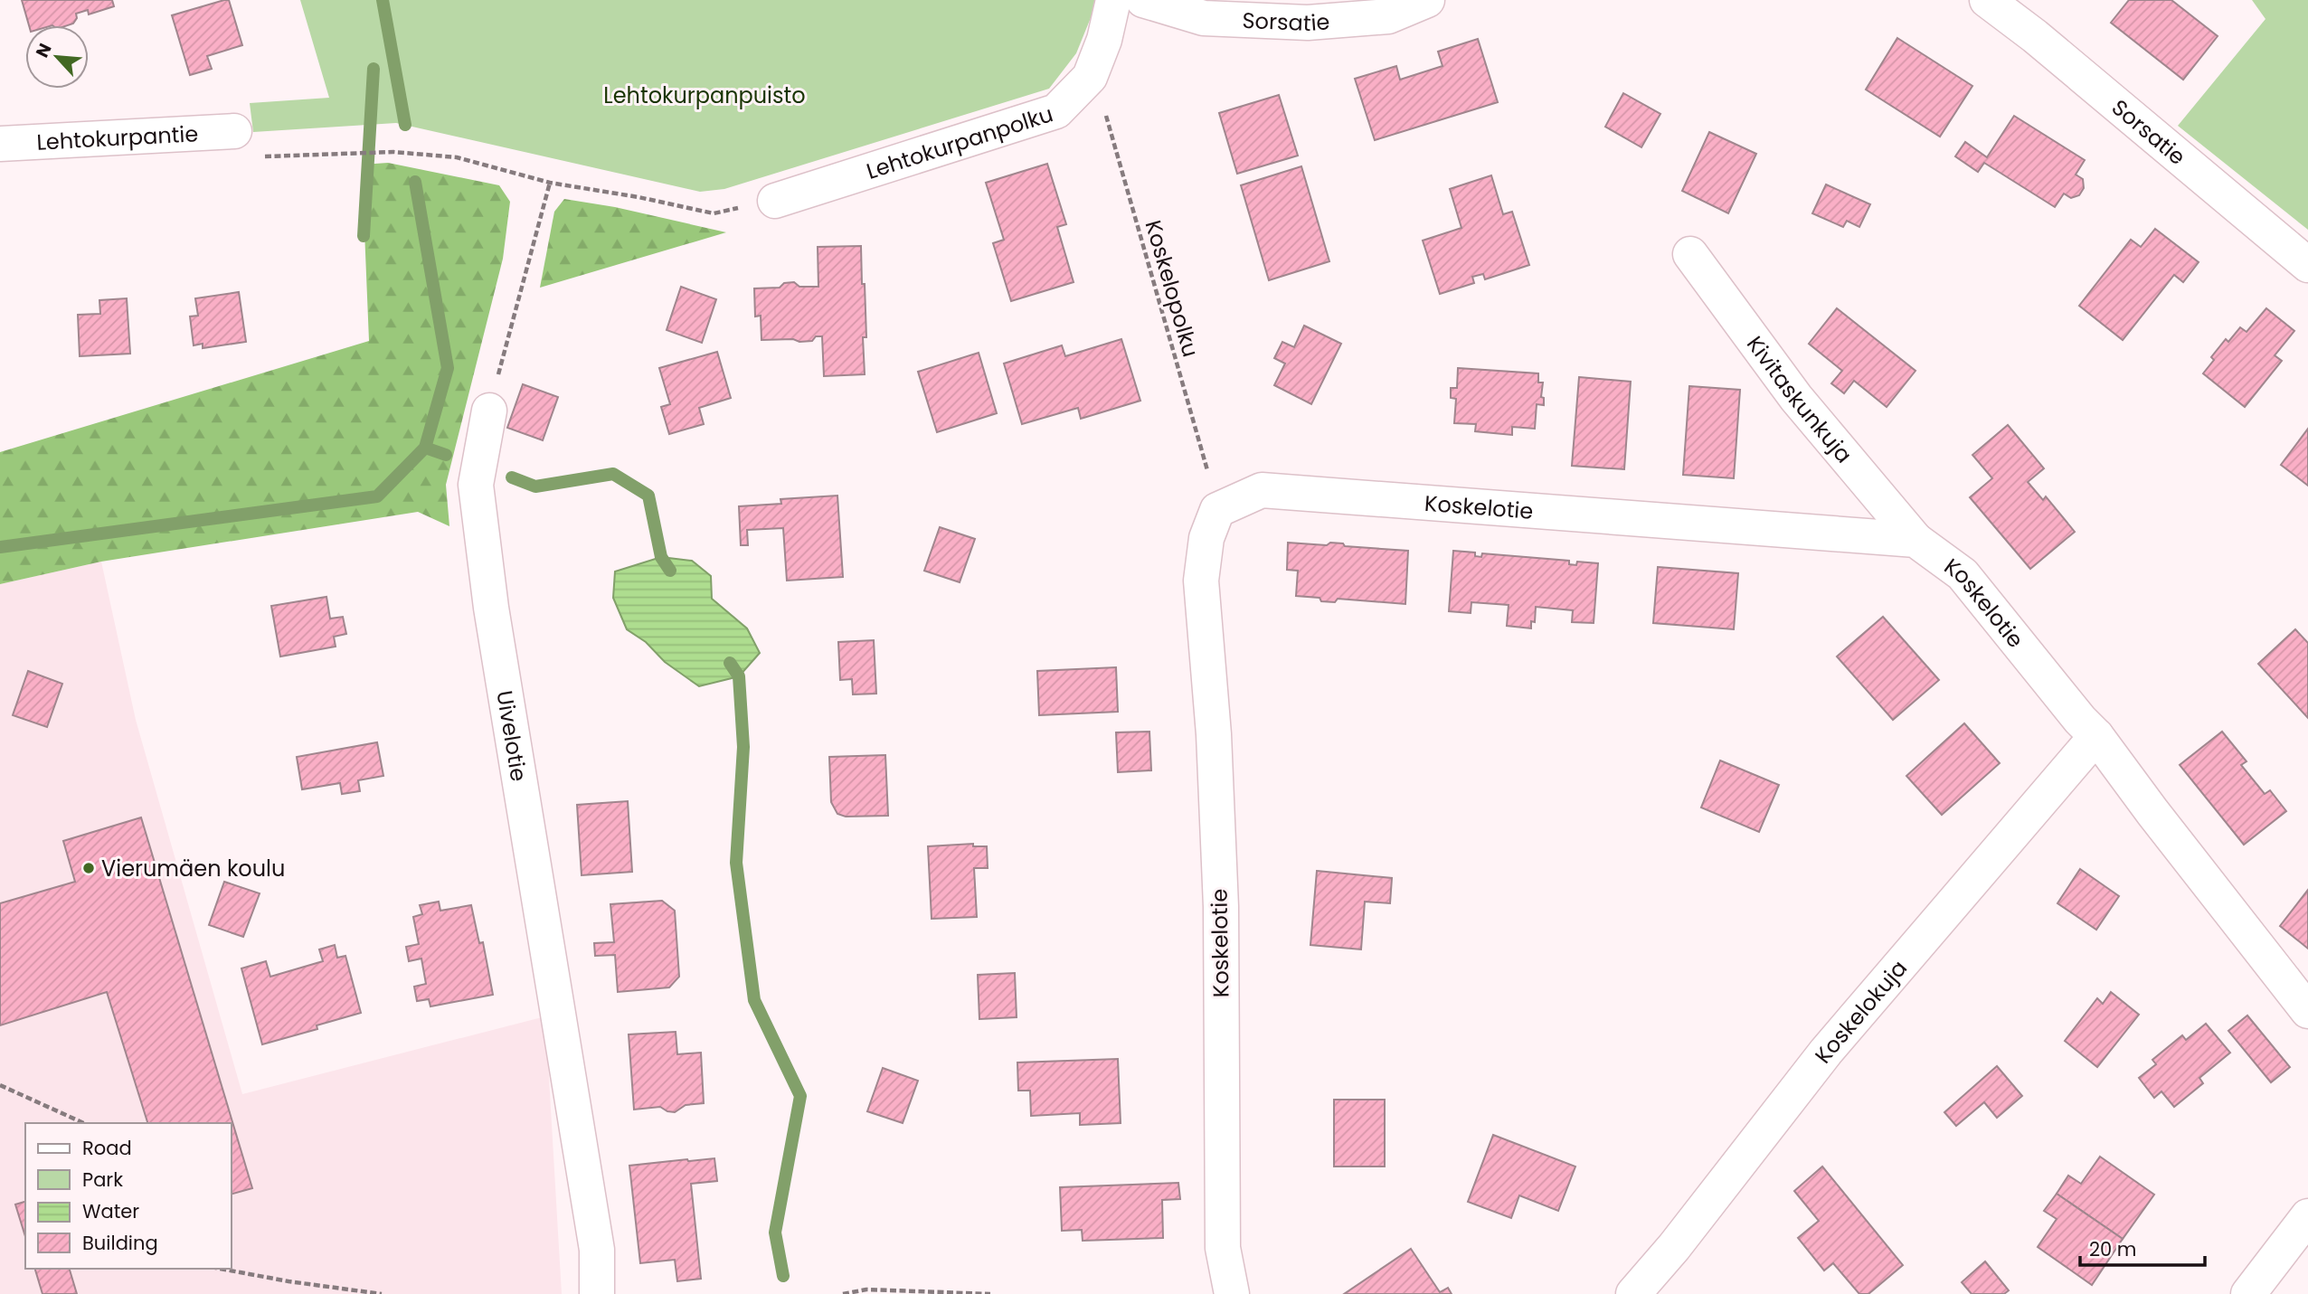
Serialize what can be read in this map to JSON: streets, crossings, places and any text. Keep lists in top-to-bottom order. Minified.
{"streets":{"street":["Sorsatie","Lehtokurpantie","Lehtokurpanpolku","Kivitaskunkuja","Koskelotie","Uivelotie","Koskelokuja"],"path":["Koskelopolku"]},"crossings":[["Lehtokurpanpolku","Koskelopolku"],["Koskelopolku","Koskelotie"],["Kivitaskunkuja","Koskelotie"],["Koskelotie","Koskelokuja"]],"parks":["Lehtokurpanpuisto"],"places":["Vierumäen koulu"],"legend":["Road","Park","Water","Building"],"scale_bar":"20 m","north":"top left"}
